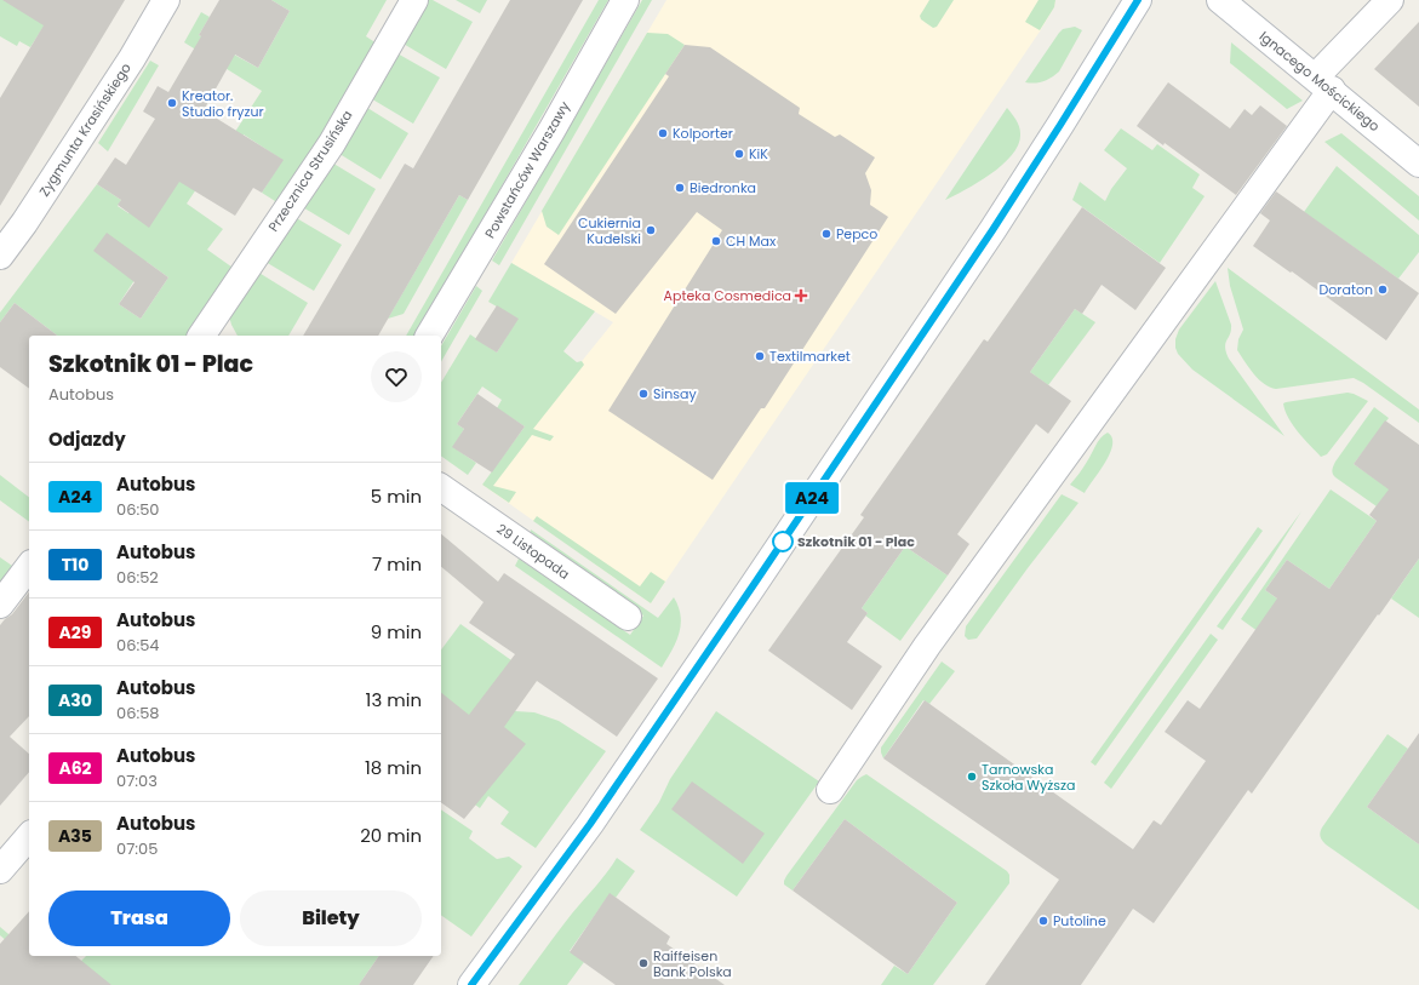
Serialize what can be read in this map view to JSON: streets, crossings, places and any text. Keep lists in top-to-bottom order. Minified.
{"streets":{"street":["Ignacego Mościckiego","Zygmunta Krasińskiego","Powstańców Warszawy","Przecznica Strusińska","29 Listopada"]},"places":{"other":["Kreator. Studio fryzur","Kolporter","KiK","Biedronka","Cukiernia Kudelski","Pepco","CH Max","Doraton","Textilmarket","Sinsay","Szkotnik 01 - Plac","Tarnowska Szkoła Wyższa","Putoline","Raiffeisen Bank Polska"],"health":["Apteka Cosmedica"]},"lines":["bus line A24"],"page":{"on_map":"A24","heading":[["Szkotnik 01 - Plac","Autobus"],"Odjazdy"],"list":[{"mark":"A24","name":"Autobus","note":"06:50","value":"5 min"},{"mark":"T10","name":"Autobus","note":"06:52","value":"7 min"},{"mark":"A29","name":"Autobus","note":"06:54","value":"9 min"},{"mark":"A30","name":"Autobus","note":"06:58","value":"13 min"},{"mark":"A62","name":"Autobus","note":"07:03","value":"18 min"},{"mark":"A35","name":"Autobus","note":"07:05","value":"20 min"}],"buttons":["Trasa","Bilety"]}}
